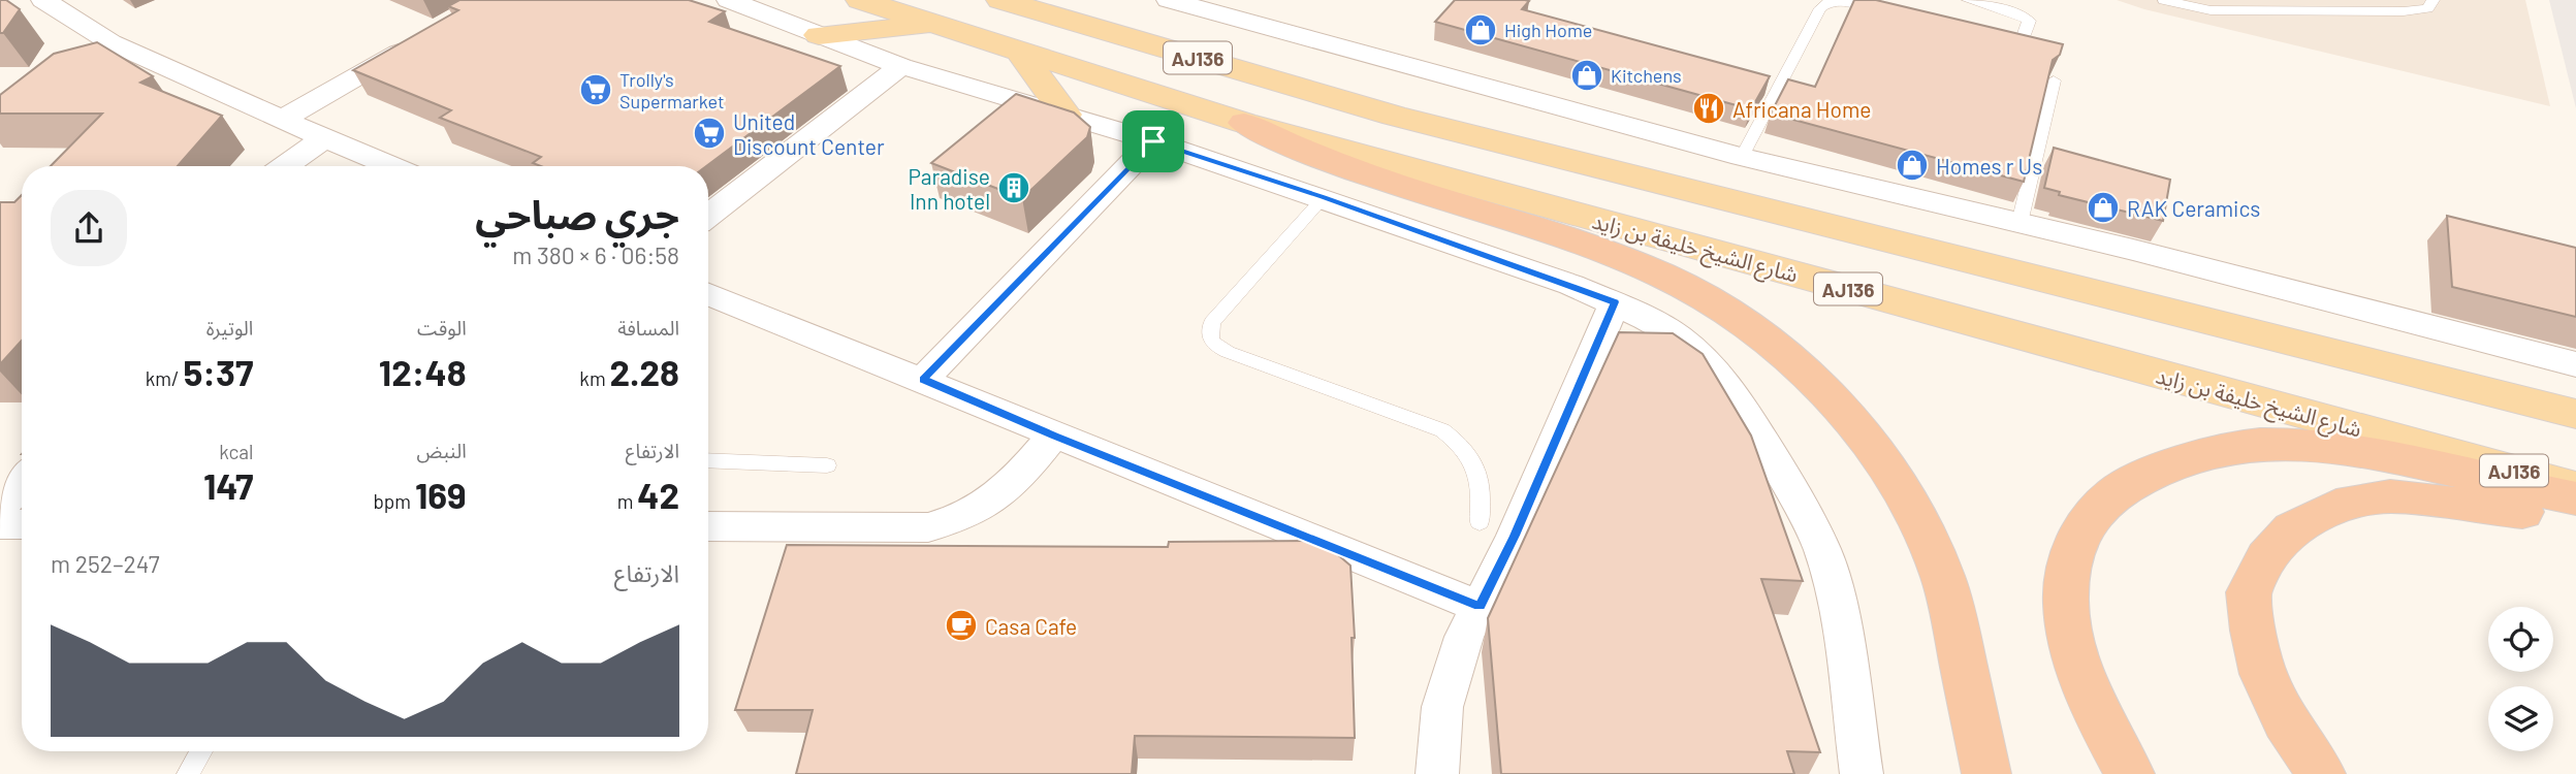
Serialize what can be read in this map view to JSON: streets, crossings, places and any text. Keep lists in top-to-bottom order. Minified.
{"streets":{"main road":["AJ136","شارع الشيخ خليفة بن زايد"]},"places":{"shop":["High Home","Kitchens","Homes r Us","RAK Ceramics"],"supermarket":["Trolly's Supermarket","United Discount Center"],"restaurant":["Africana Home"],"building":["Paradise Inn hotel"],"cafe":["Casa Cafe"]},"page":{"heading":["جري صباحي","06:58 · 6 × 380 m"],"stats":[["المسافة","2.28 km"],["الوقت","12:48"],["الوتيرة","5:37 /km"],["الارتفاع","42 m"],["النبض","169 bpm"],["kcal","147"]],"chart":["الارتفاع","247–252 m"]}}
